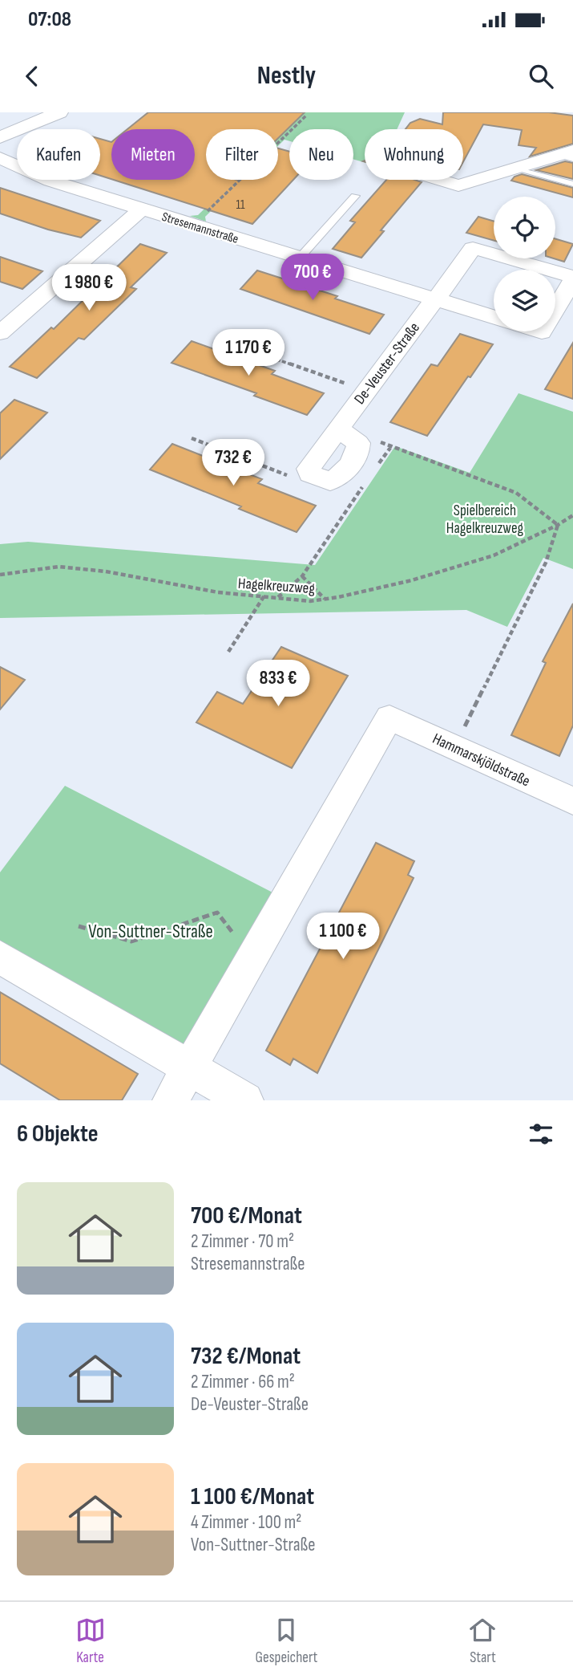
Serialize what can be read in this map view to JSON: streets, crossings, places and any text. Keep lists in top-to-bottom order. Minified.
{"streets":{"street":["Stresemannstraße","De-Veuster-Straße","Hammarskjöldstraße"],"path":["Hagelkreuzweg"]},"crossings":[["Stresemannstraße","De-Veuster-Straße"]],"parks":["Spielbereich Hagelkreuzweg","Von-Suttner-Straße"],"house_numbers":["11"],"page":{"status":"07:08","header":"Nestly","chip":["Kaufen","Mieten","Filter","Neu","Wohnung"],"price":["700 €","1 980 €","1 170 €","732 €","833 €","1 100 €"],"heading":"6 Objekte","list":[{"name":"700 €/Monat","note":"2 Zimmer · 70 m² · Stresemannstraße"},{"name":"732 €/Monat","note":"2 Zimmer · 66 m² · De-Veuster-Straße"},{"name":"1 100 €/Monat","note":"4 Zimmer · 100 m² · Von-Suttner-Straße"}],"tabs":["Karte","Gespeichert","Start"]}}
